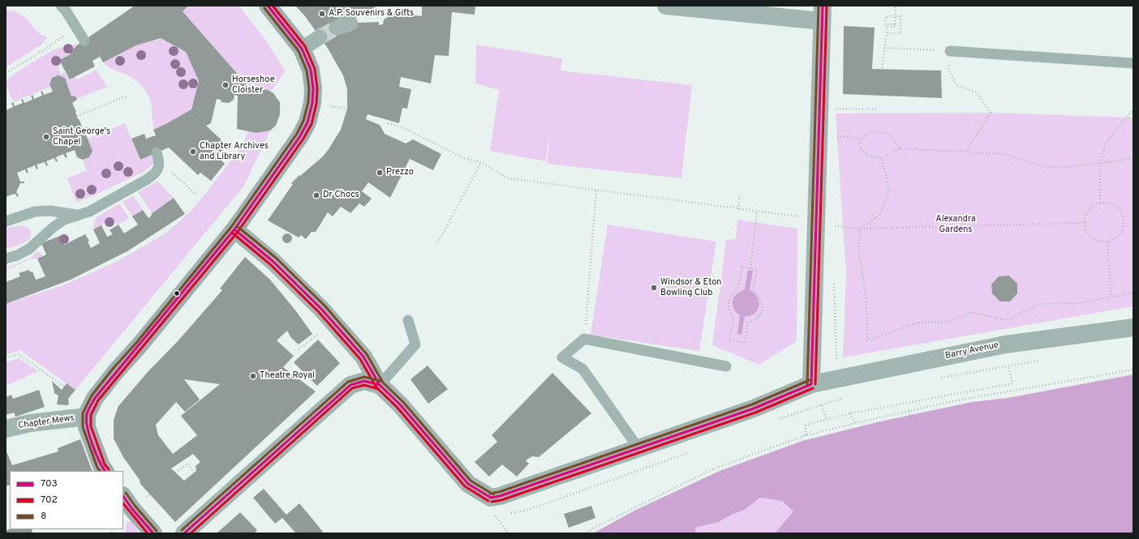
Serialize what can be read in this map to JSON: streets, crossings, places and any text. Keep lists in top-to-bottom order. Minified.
{"streets":{"street":["Barry Avenue","Chapter Mews"]},"parks":["Alexandra Gardens"],"places":["A.P. Souvenirs & Gifts","Horseshoe Cloister","Saint George's Chapel","Chapter Archives and Library","Prezzo","Dr Chocs","Windsor & Eton Bowling Club","Theatre Royal"],"lines":["transit line 703","transit line 702","transit line 8"],"legend":["703","702","8"]}
